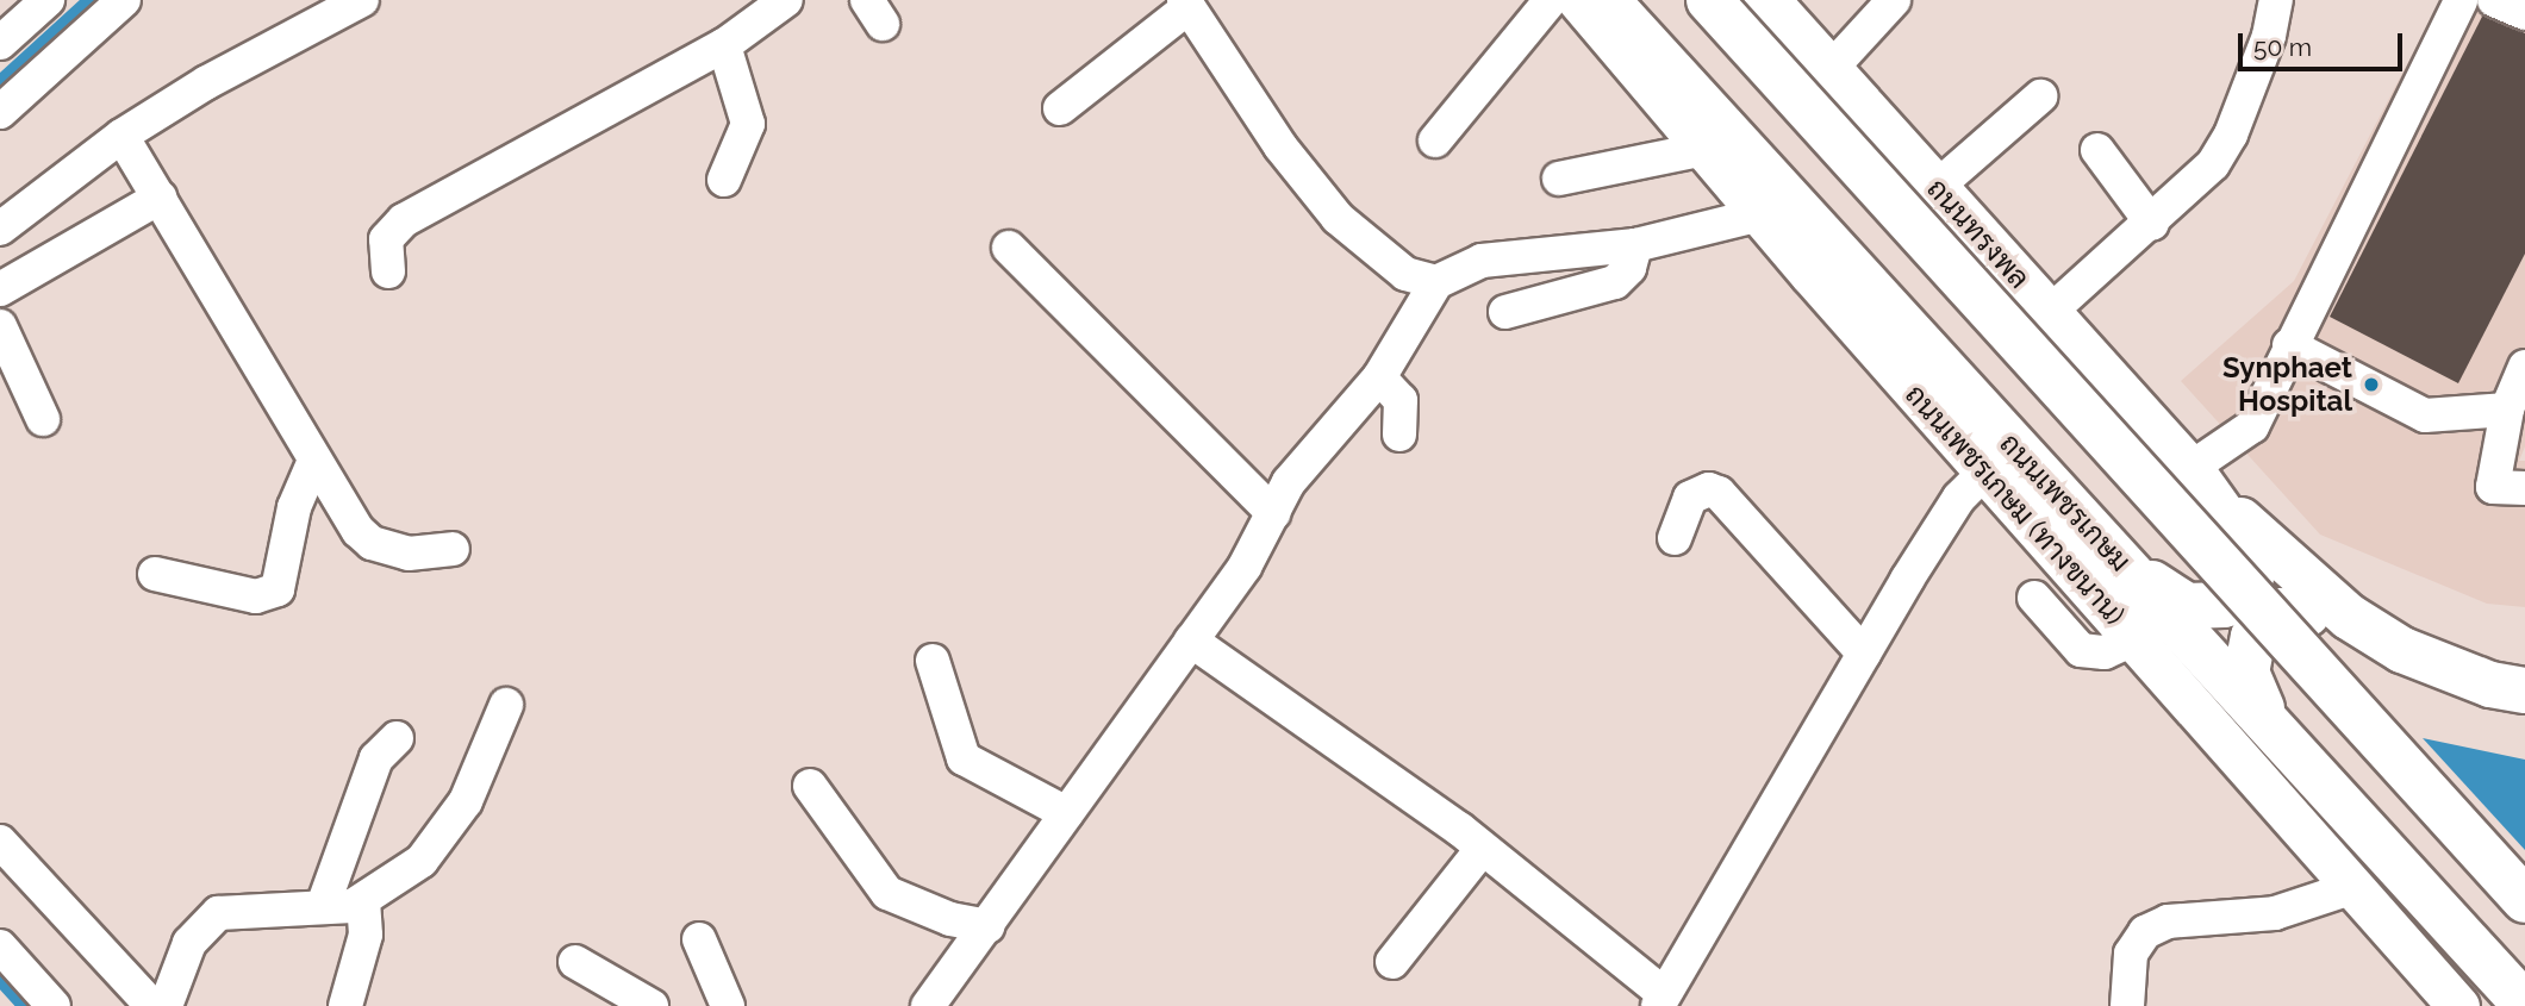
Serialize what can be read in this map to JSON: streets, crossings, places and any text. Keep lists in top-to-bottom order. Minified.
{"streets":{"highway":["ถนนทรงพล","ถนนเพชรเกษม"],"main road":["ถนนเพชรเกษม (ทางขนาน)"]},"places":["Synphaet Hospital"],"scale_bar":"50 m"}
